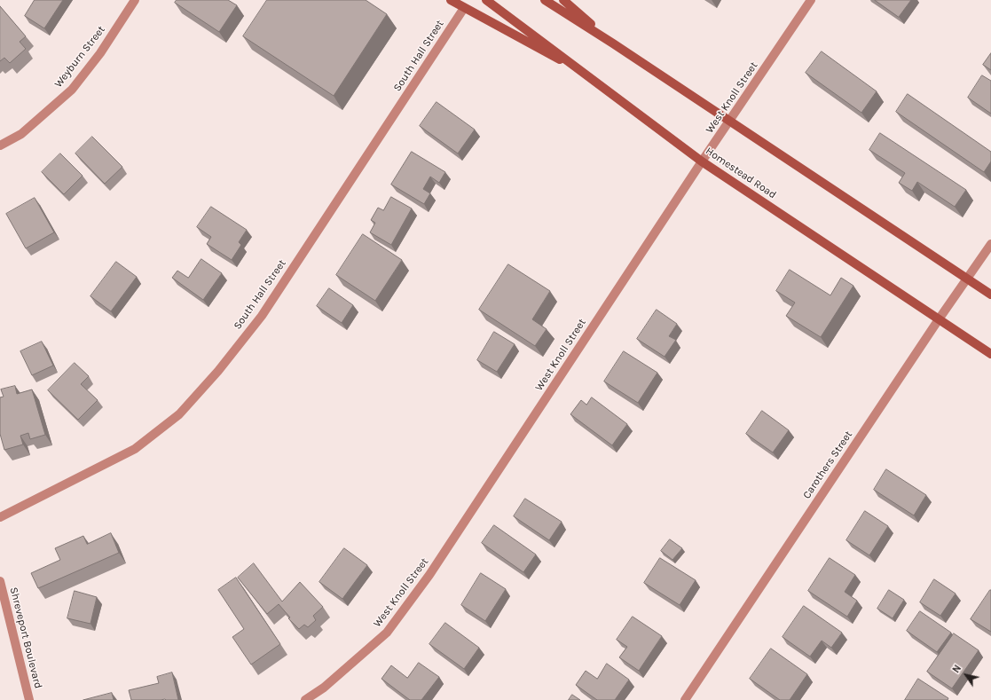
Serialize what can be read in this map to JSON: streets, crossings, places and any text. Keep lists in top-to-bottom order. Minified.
{"streets":{"main road":["Homestead Road"],"street":["South Hall Street","Weyburn Street","West Knoll Street","Carothers Street","Shreveport Boulevard"]},"crossings":[["West Knoll Street","Homestead Road"],["Homestead Road","Carothers Street"]],"north":"top left"}
